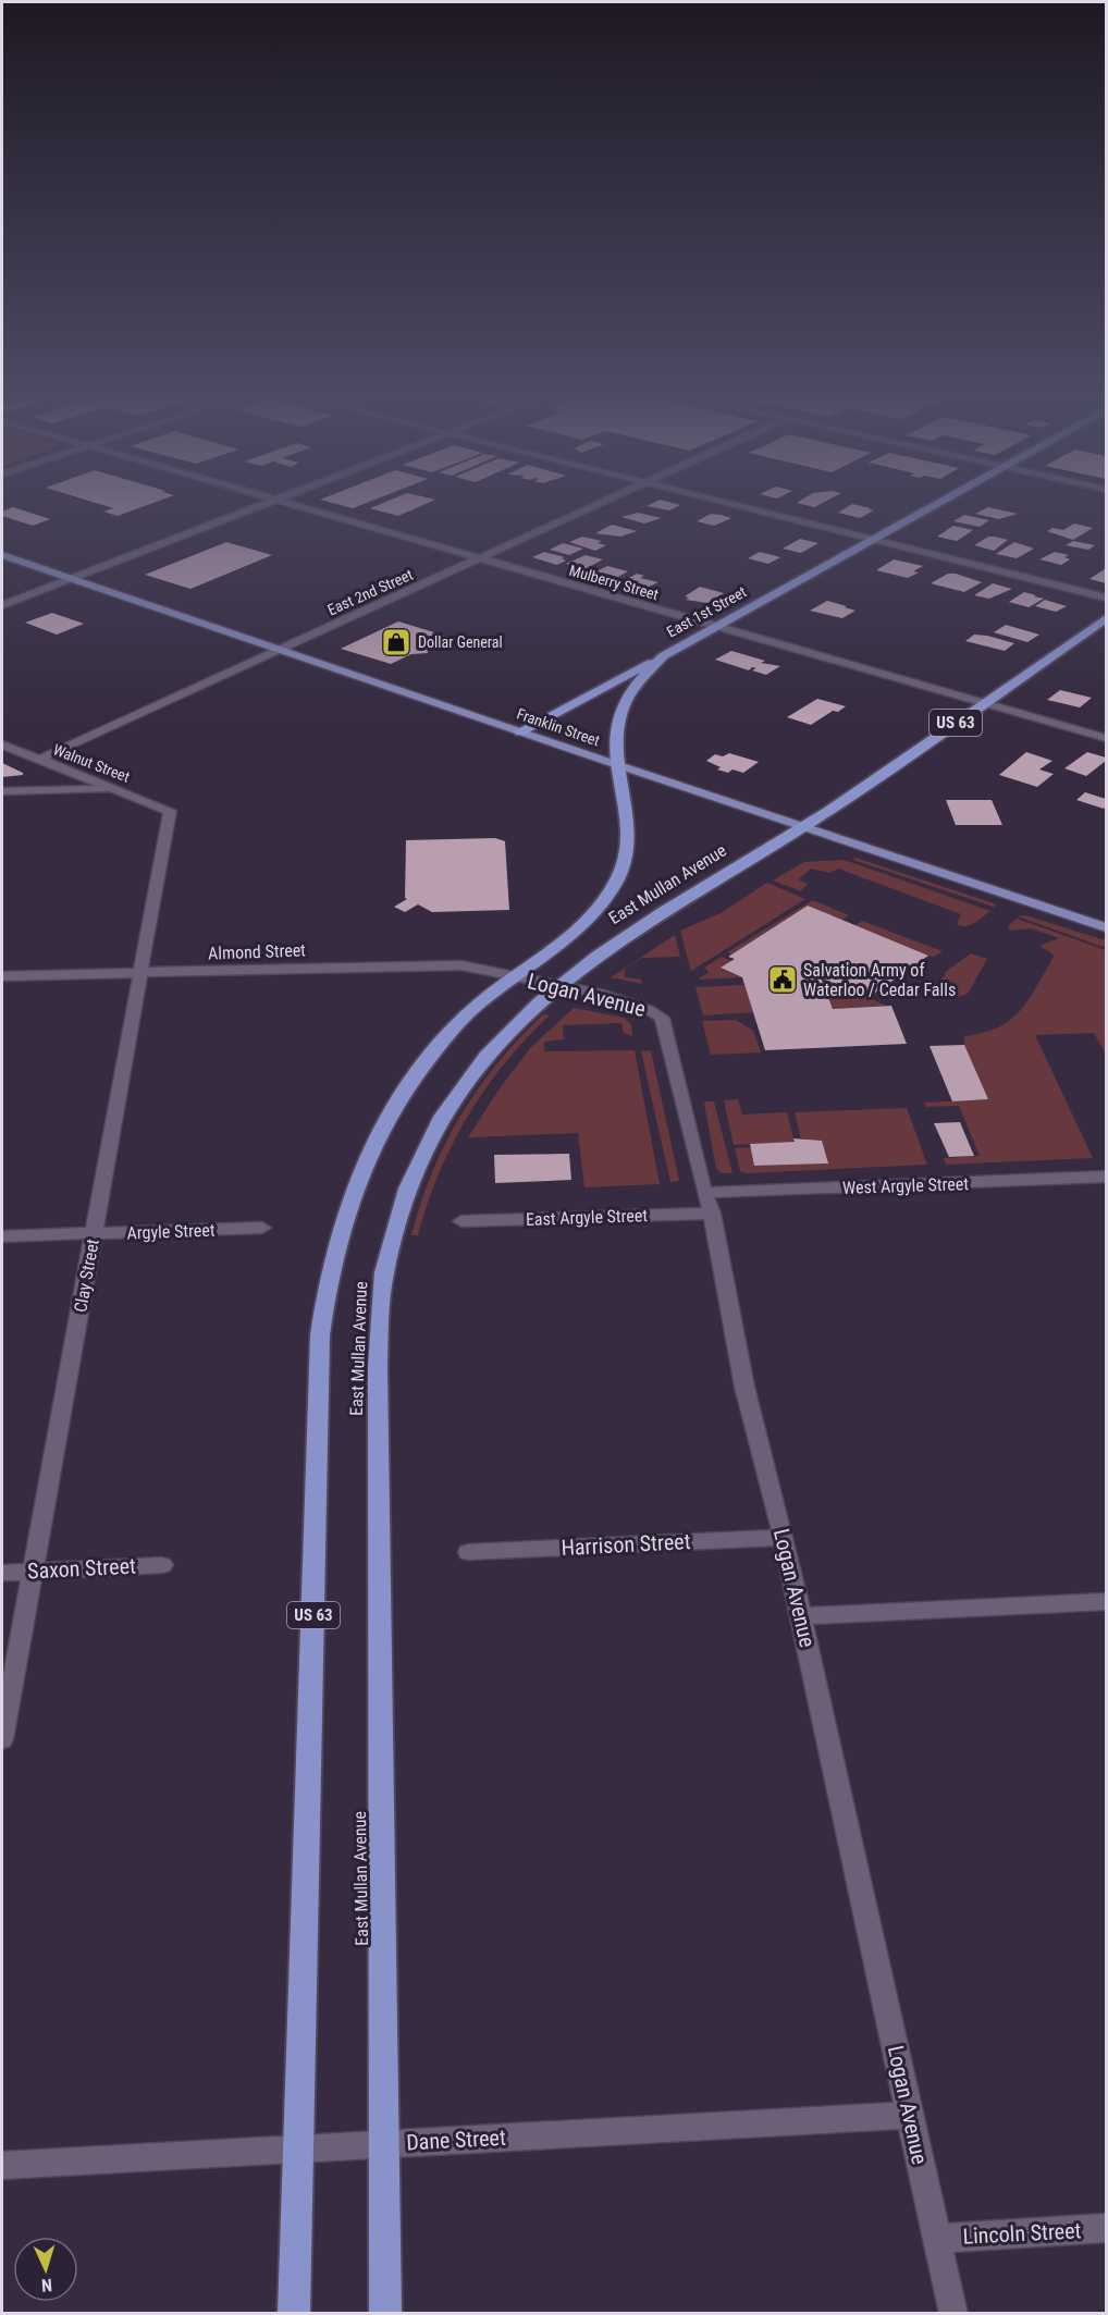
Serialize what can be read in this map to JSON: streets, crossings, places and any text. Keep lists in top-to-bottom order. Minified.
{"streets":{"highway":["East 1st Street","US 63","East Mullan Avenue"],"main road":["Franklin Street"],"street":["Mulberry Street","East 2nd Street","Walnut Street","Almond Street","Logan Avenue","West Argyle Street","East Argyle Street","Argyle Street","Clay Street","Harrison Street","Saxon Street","Dane Street","Lincoln Street"]},"crossings":[["Mulberry Street","East 2nd Street"],["Mulberry Street","East 1st Street"],["Mulberry Street","East Mullan Avenue"],["East 2nd Street","Franklin Street"],["East 2nd Street","Walnut Street"],["East 1st Street","Franklin Street"],["East 1st Street","East Mullan Avenue"],["East 1st Street","Almond Street"],["East 1st Street","Logan Avenue"],["Franklin Street","East Mullan Avenue"],["Walnut Street","Clay Street"],["East Mullan Avenue","Almond Street"],["East Mullan Avenue","Logan Avenue"],["East Mullan Avenue","Dane Street"],["Almond Street","Logan Avenue"],["Almond Street","Clay Street"],["Logan Avenue","West Argyle Street"],["Logan Avenue","East Argyle Street"],["Logan Avenue","Harrison Street"],["Logan Avenue","Dane Street"],["Logan Avenue","Lincoln Street"],["West Argyle Street","East Argyle Street"],["Argyle Street","Clay Street"],["Clay Street","Saxon Street"]],"places":{"shop":["Dollar General"],"public building":["Salvation Army of Waterloo / Cedar Falls"]},"north":"bottom"}
